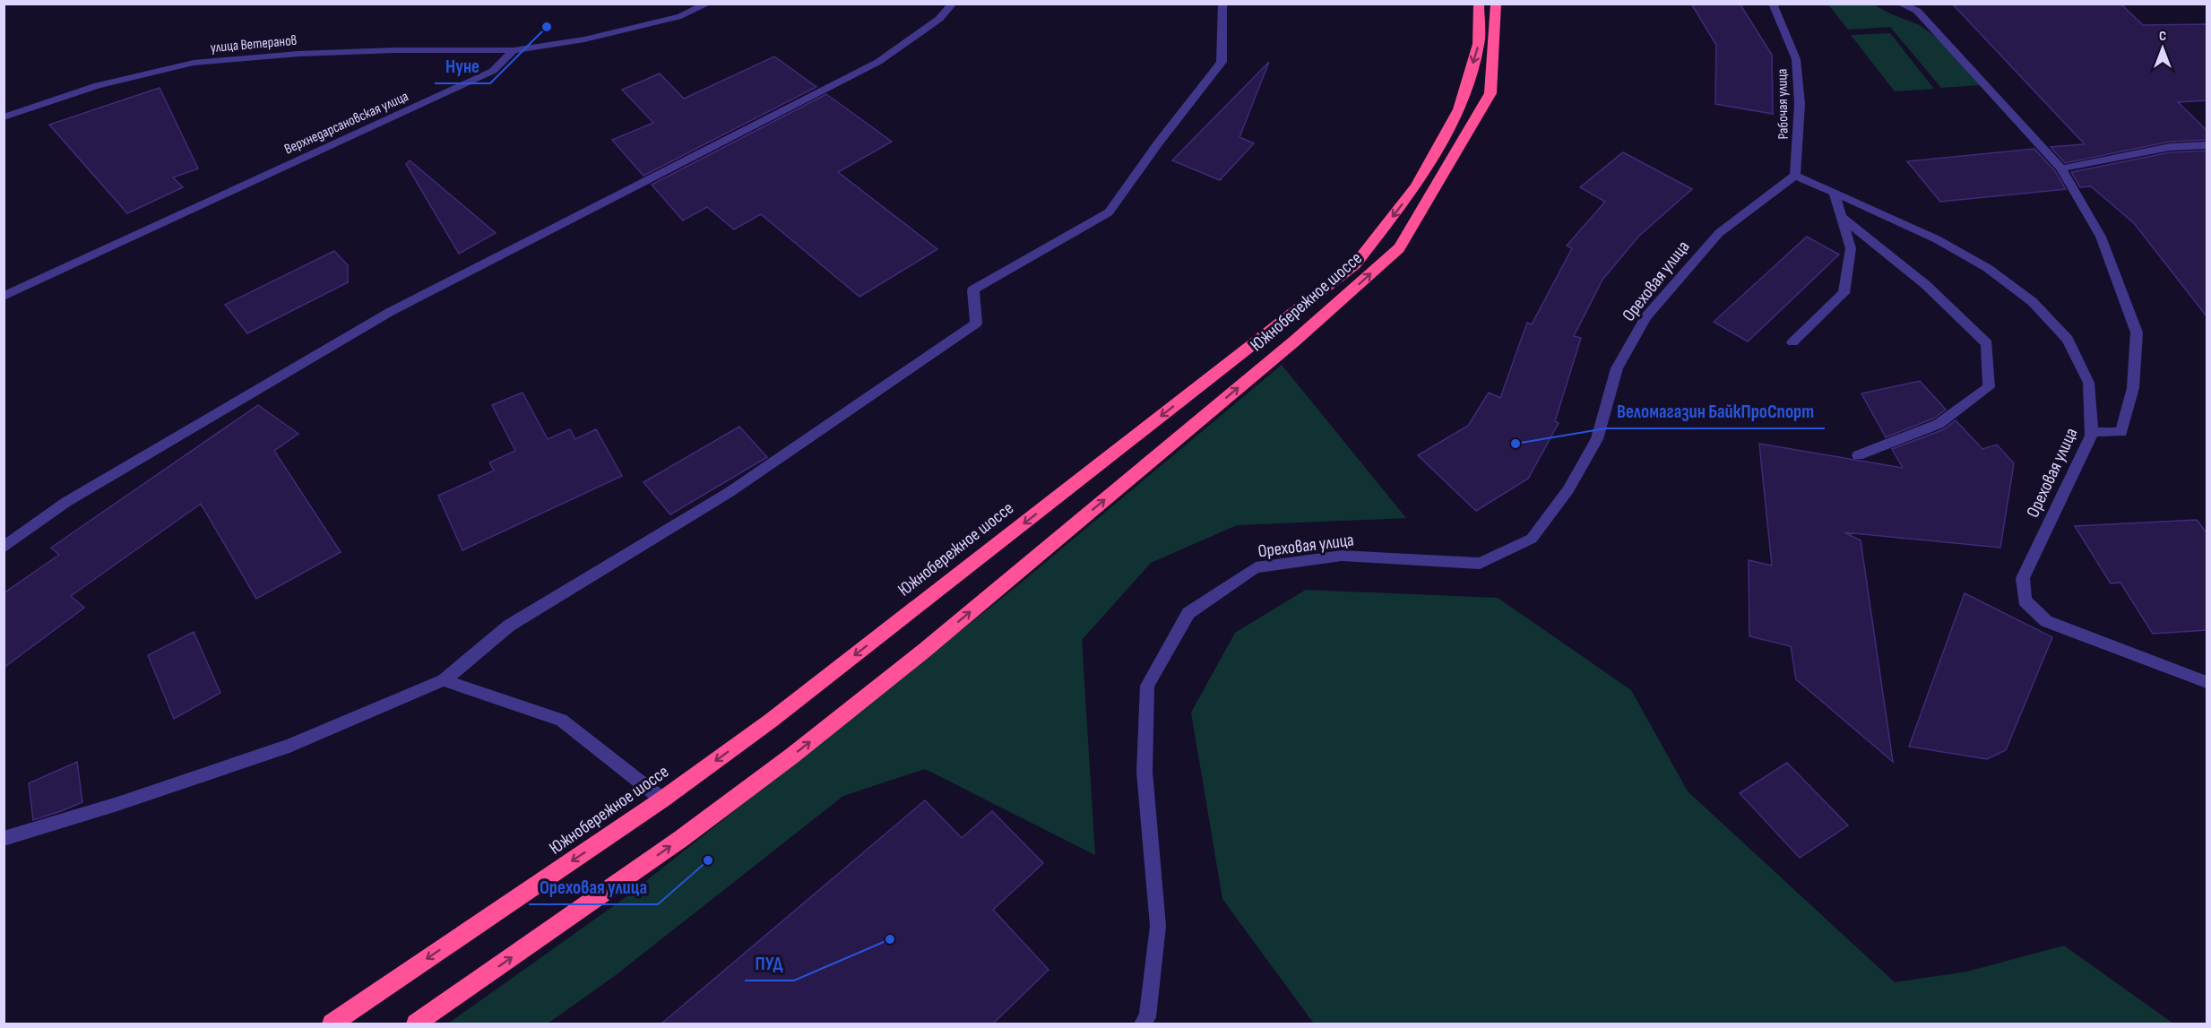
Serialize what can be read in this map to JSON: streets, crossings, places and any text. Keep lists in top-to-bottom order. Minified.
{"streets":{"highway":["Южнобережное шоссе"],"street":["улица Ветеранов","Рабочая улица","Верхнедарсановская улица","Ореховая улица"]},"crossings":[["улица Ветеранов","Верхнедарсановская улица"],["Рабочая улица","Ореховая улица"]],"places":["Нуне","Веломагазин БайкПроСпорт","Ореховая улица","ПУД"],"north":"top"}
